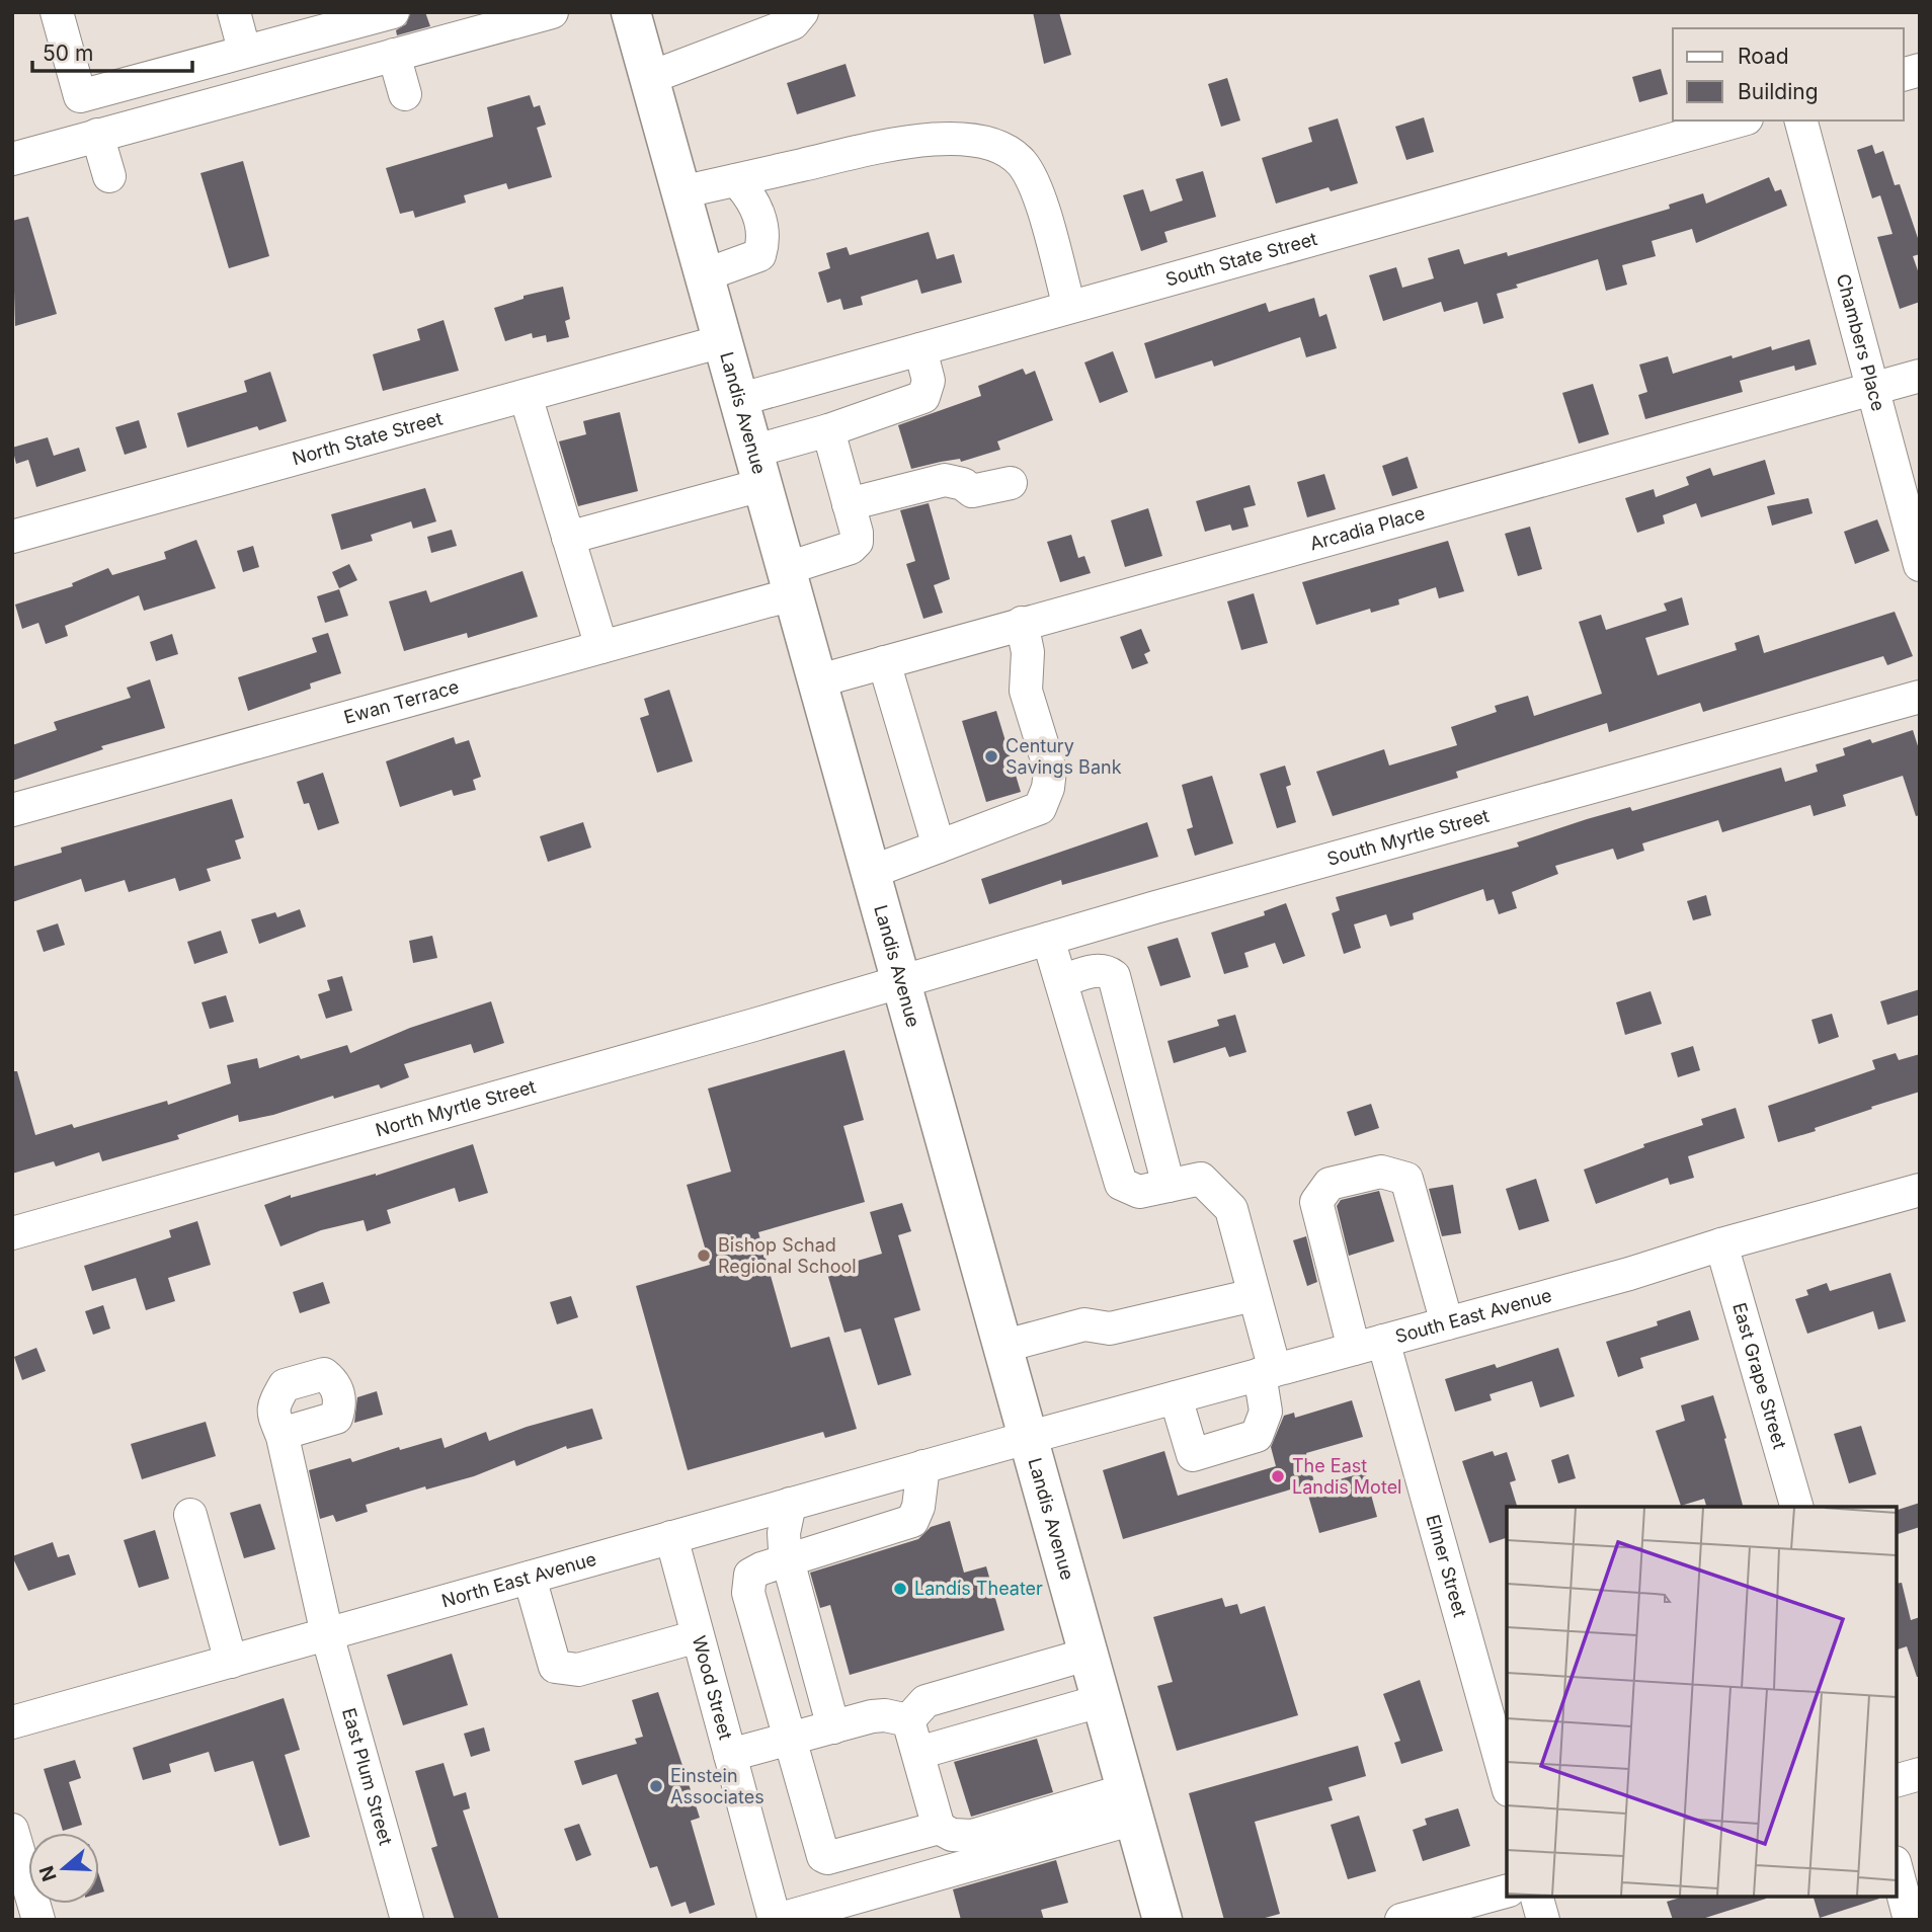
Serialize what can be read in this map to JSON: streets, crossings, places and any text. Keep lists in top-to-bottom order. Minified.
{"streets":{"main road":["Landis Avenue"],"street":["South State Street","Chambers Place","North State Street","Arcadia Place","Ewan Terrace","South Myrtle Street","North Myrtle Street","South East Avenue","East Grape Street","Elmer Street","North East Avenue","Wood Street","East Plum Street"]},"crossings":[["South State Street","Landis Avenue"],["Chambers Place","Arcadia Place"],["Landis Avenue","North State Street"],["Landis Avenue","Arcadia Place"],["Landis Avenue","Ewan Terrace"],["Landis Avenue","South Myrtle Street"],["Landis Avenue","North Myrtle Street"],["Landis Avenue","South East Avenue"],["Landis Avenue","North East Avenue"],["South Myrtle Street","North Myrtle Street"],["South East Avenue","East Grape Street"],["South East Avenue","Elmer Street"],["South East Avenue","North East Avenue"],["North East Avenue","Wood Street"],["North East Avenue","East Plum Street"]],"places":["Century Savings Bank","Bishop Schad Regional School","The East Landis Motel","Landis Theater","Einstein Associates"],"legend":["Road","Building"],"scale_bar":"50 m","north":"left"}
